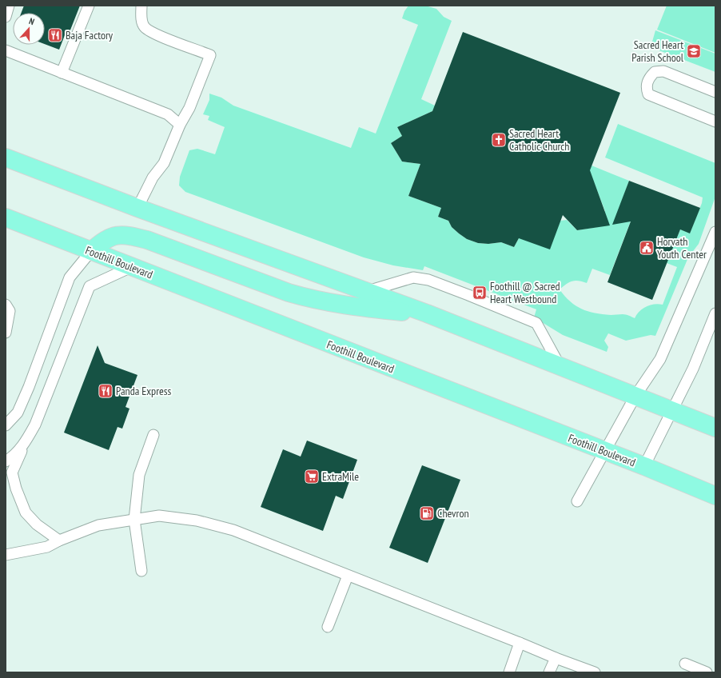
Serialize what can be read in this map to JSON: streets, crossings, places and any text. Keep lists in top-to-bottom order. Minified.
{"streets":{"main road":["Foothill Boulevard"]},"places":{"restaurant":["Baja Factory","Panda Express"],"school or university":["Sacred Heart Parish School"],"church":["Sacred Heart Catholic Church"],"public building":["Horvath Youth Center"],"bus stop":["Foothill @ Sacred Heart Westbound"],"supermarket":["ExtraMile"],"fuel station":["Chevron"]},"north":"top"}
